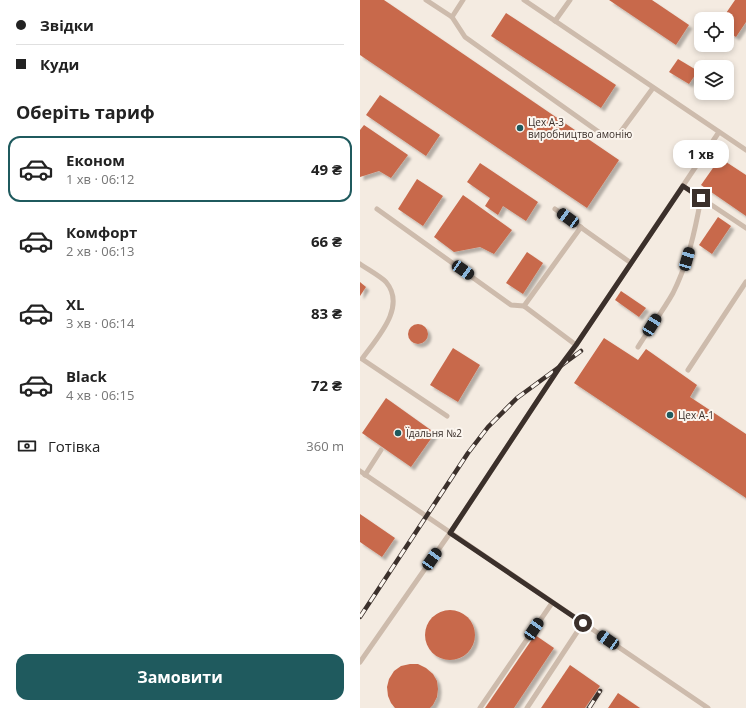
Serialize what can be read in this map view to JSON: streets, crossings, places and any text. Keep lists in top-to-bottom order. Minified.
{"places":["Цех А-3 виробництво амонію","Цех А-1","Їдальня №2"],"page":{"banner":["Звідки","Куди"],"heading":"Оберіть тариф","list":[{"name":"Економ","note":"1 хв · 06:12","value":"49 ₴"},{"name":"Комфорт","note":"2 хв · 06:13","value":"66 ₴"},{"name":"XL","note":"3 хв · 06:14","value":"83 ₴"},{"name":"Black","note":"4 хв · 06:15","value":"72 ₴"}],"bubble":"1 хв","pay":["Готівка","360 m"],"buttons":"Замовити"}}
